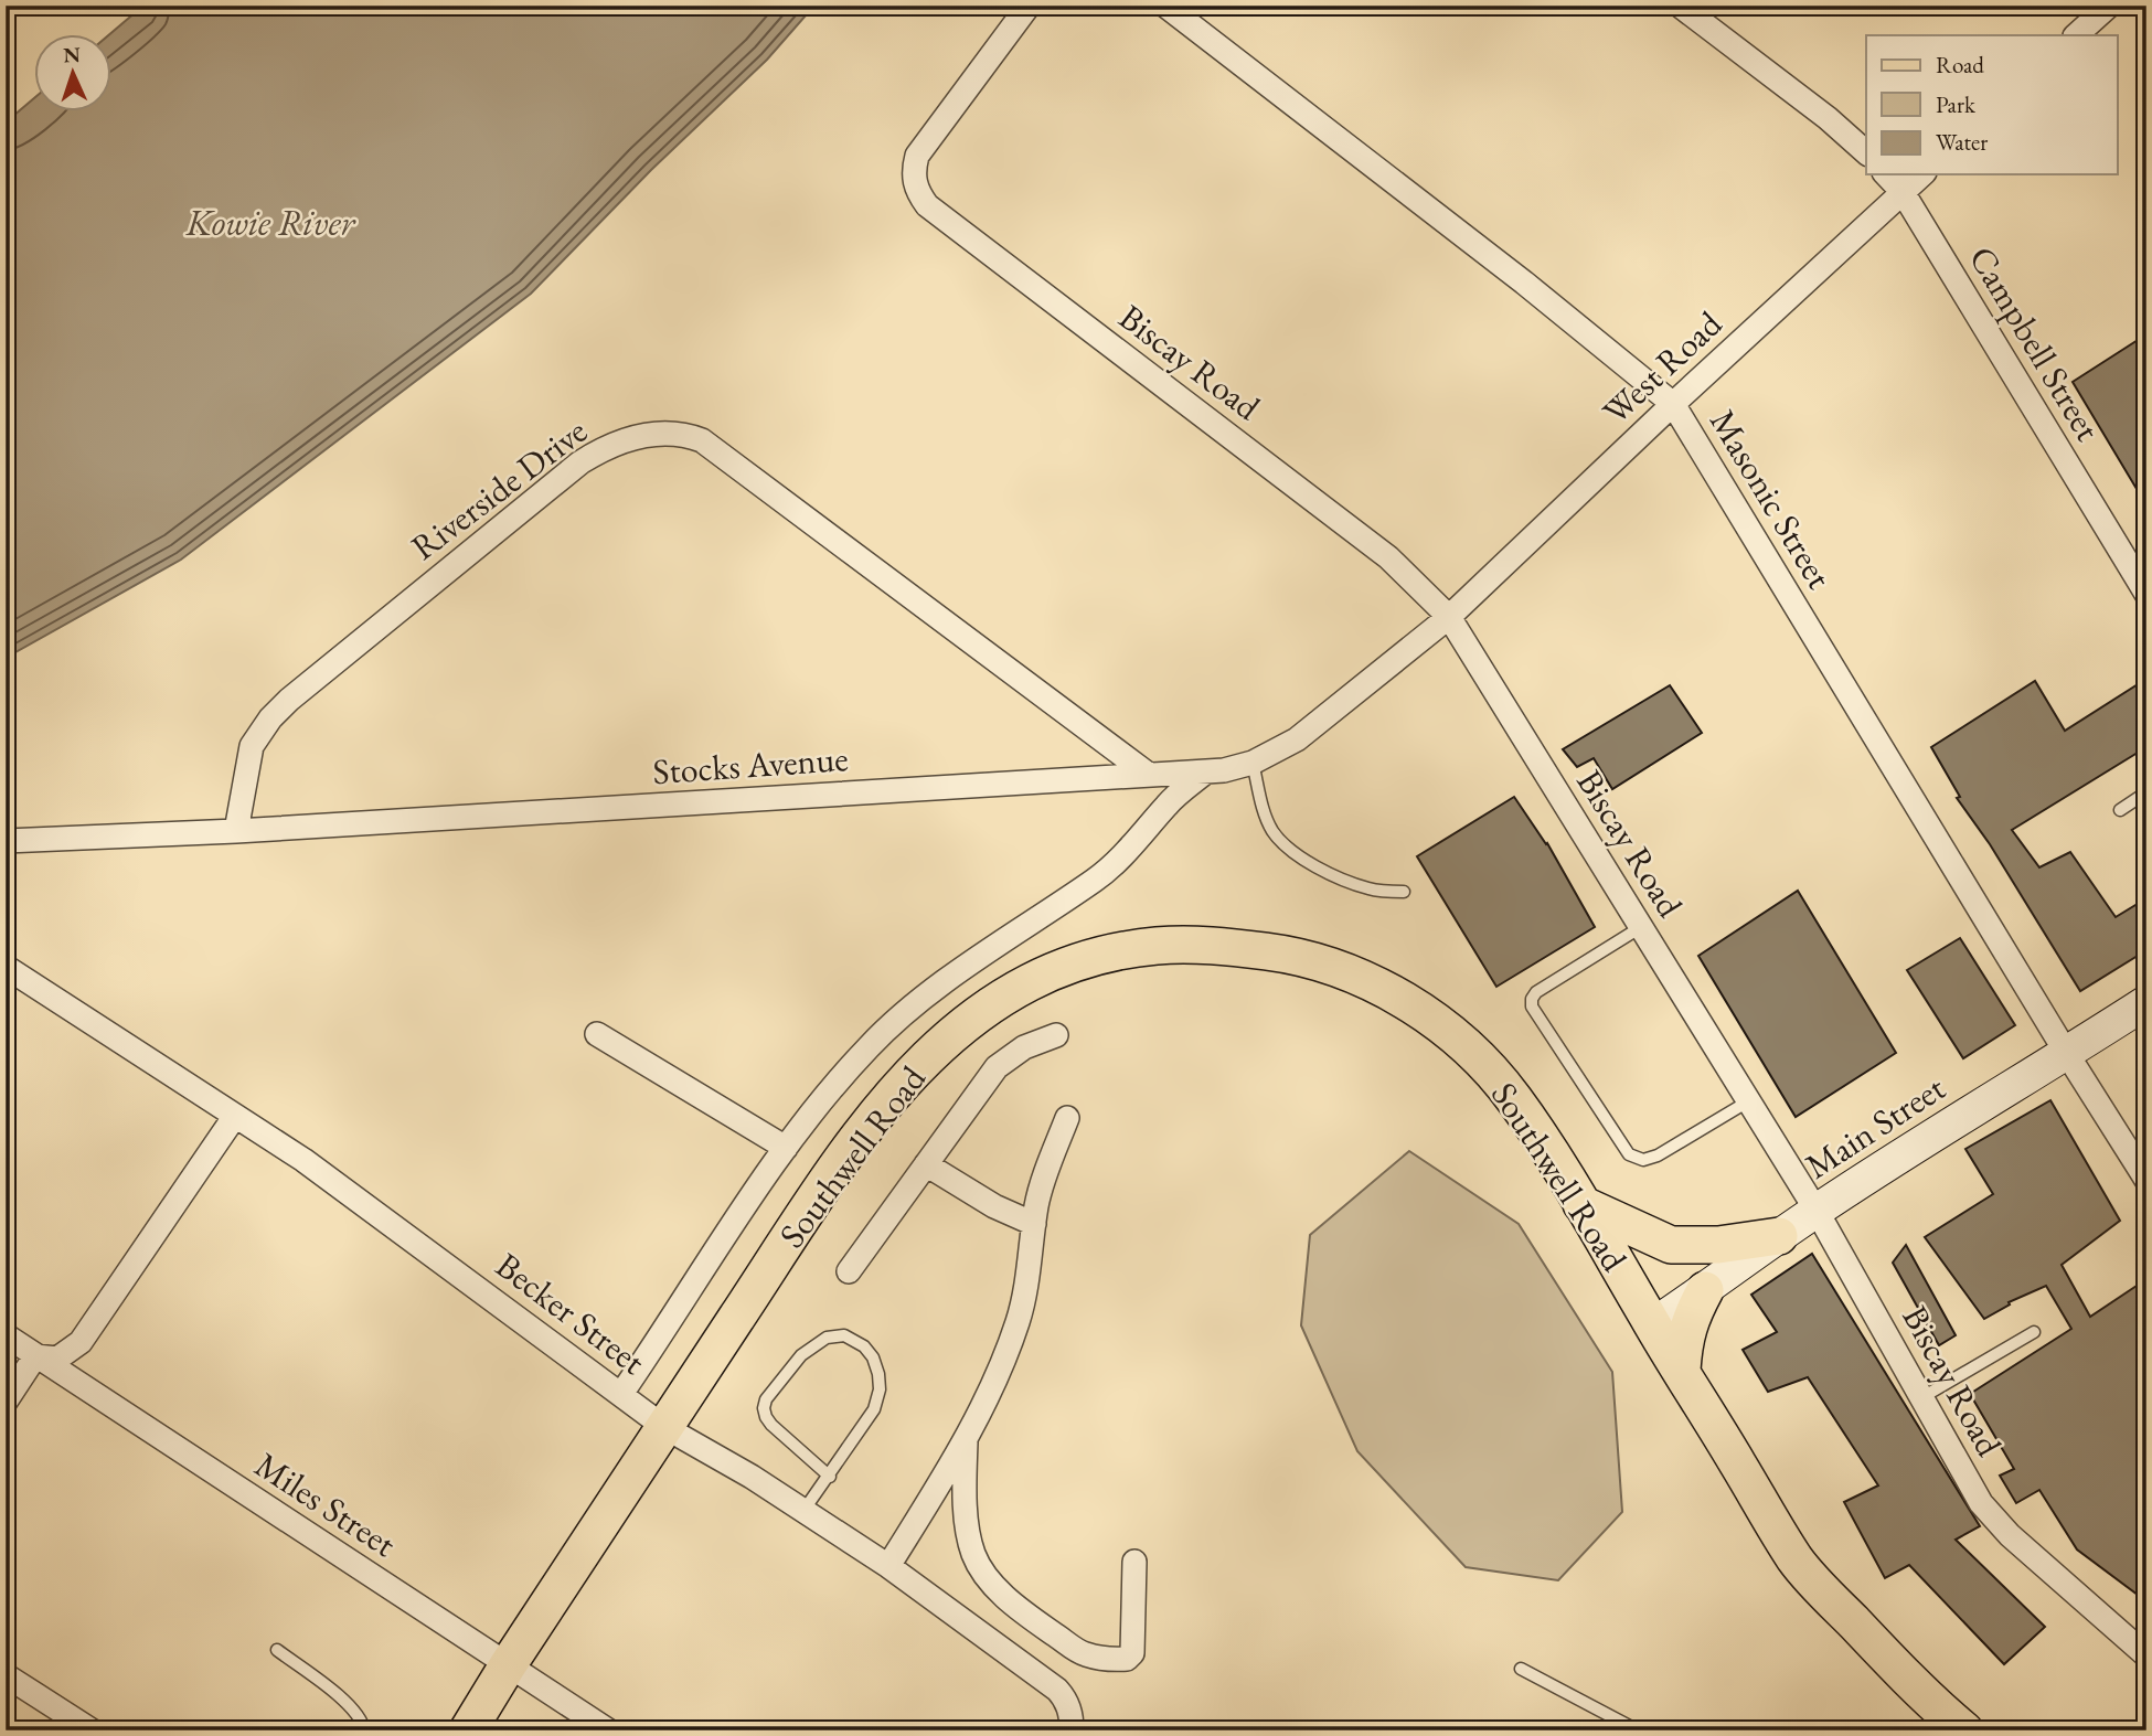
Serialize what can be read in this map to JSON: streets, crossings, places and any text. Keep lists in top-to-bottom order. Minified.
{"streets":{"main road":["Southwell Road"],"street":["Campbell Street","Biscay Road","West Road","Riverside Drive","Masonic Street","Stocks Avenue","Main Street","Becker Street","Miles Street"]},"crossings":[["Campbell Street","West Road"],["Biscay Road","West Road"],["Biscay Road","Stocks Avenue"],["Biscay Road","Main Street"],["West Road","Masonic Street"],["West Road","Stocks Avenue"],["Riverside Drive","Stocks Avenue"],["Masonic Street","Main Street"],["Stocks Avenue","Southwell Road"],["Main Street","Southwell Road"],["Southwell Road","Becker Street"],["Southwell Road","Miles Street"]],"water":["Kowie River"],"legend":["Road","Park","Water"],"north":"top"}
